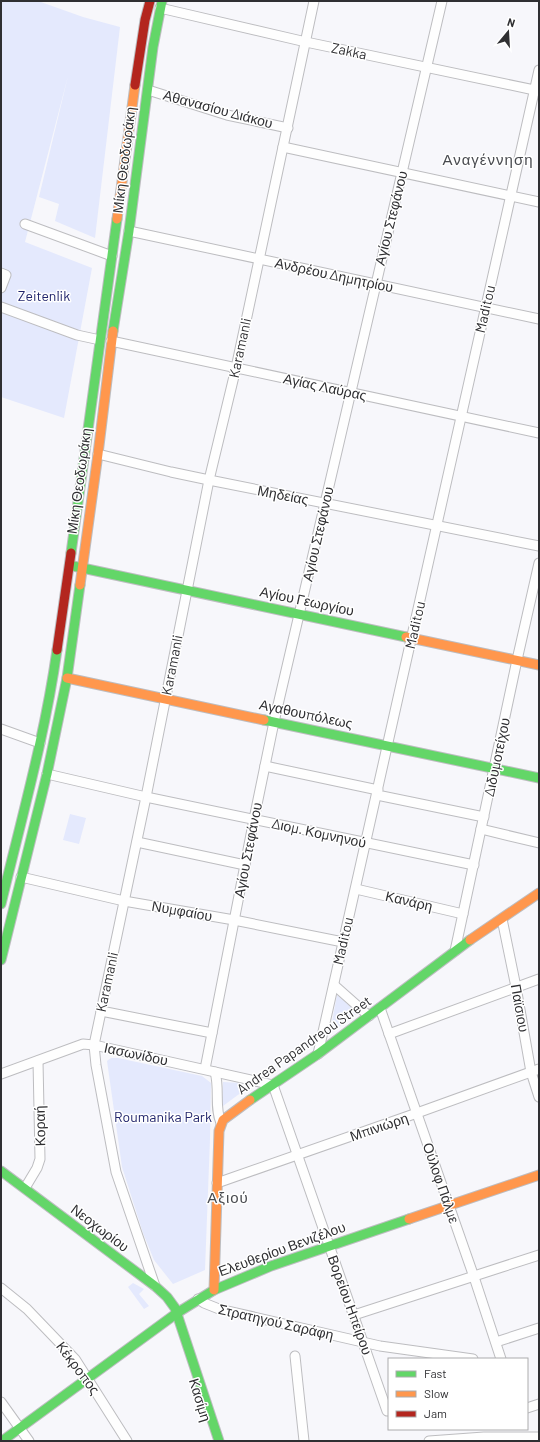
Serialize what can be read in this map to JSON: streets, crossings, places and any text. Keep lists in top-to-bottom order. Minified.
{"streets":{"main road":["Μίκη Θεοδωράκη","Αγίου Γεωργίου","Αγαθουπόλεως","Andrea Papandreou Street","Νεοχωρίου","Ελευθερίου Βενιζέλου"],"street":["Zakka","Αθανασίου Διάκου","Αγίου Στεφάνου","Ανδρέου Δημητρίου","Maditou","Karamanli","Αγίας Λαύρας","Μηδείας","Διδυμοτείχου","Διομ. Κομνηνού","Κανάρη","Νυμφαίου","Παϊσιου","Ιασωνίδου","Κοραή","Μπινιώρη","Ούλοφ Πάλμε","Βορείου Ηπείρου","Στρατηγού Σαράφη","Κέκροπος","Κασίμη"]},"crossings":[["Zakka","Μίκη Θεοδωράκη"],["Zakka","Αγίου Στεφάνου"],["Zakka","Maditou"],["Zakka","Karamanli"],["Αθανασίου Διάκου","Μίκη Θεοδωράκη"],["Αθανασίου Διάκου","Αγίου Στεφάνου"],["Αθανασίου Διάκου","Maditou"],["Αθανασίου Διάκου","Karamanli"],["Μίκη Θεοδωράκη","Ανδρέου Δημητρίου"],["Μίκη Θεοδωράκη","Αγίας Λαύρας"],["Μίκη Θεοδωράκη","Μηδείας"],["Μίκη Θεοδωράκη","Αγίου Γεωργίου"],["Μίκη Θεοδωράκη","Αγαθουπόλεως"],["Μίκη Θεοδωράκη","Διομ. Κομνηνού"],["Μίκη Θεοδωράκη","Νυμφαίου"],["Αγίου Στεφάνου","Ανδρέου Δημητρίου"],["Αγίου Στεφάνου","Αγίας Λαύρας"],["Αγίου Στεφάνου","Μηδείας"],["Αγίου Στεφάνου","Αγίου Γεωργίου"],["Αγίου Στεφάνου","Αγαθουπόλεως"],["Αγίου Στεφάνου","Διομ. Κομνηνού"],["Αγίου Στεφάνου","Νυμφαίου"],["Αγίου Στεφάνου","Ιασωνίδου"],["Ανδρέου Δημητρίου","Maditou"],["Ανδρέου Δημητρίου","Karamanli"],["Maditou","Αγίας Λαύρας"],["Maditou","Μηδείας"],["Maditou","Αγίου Γεωργίου"],["Maditou","Αγαθουπόλεως"],["Maditou","Διομ. Κομνηνού"],["Maditou","Κανάρη"],["Maditou","Νυμφαίου"],["Maditou","Andrea Papandreou Street"],["Karamanli","Αγίας Λαύρας"],["Karamanli","Μηδείας"],["Karamanli","Αγίου Γεωργίου"],["Karamanli","Αγαθουπόλεως"],["Karamanli","Διομ. Κομνηνού"],["Karamanli","Νυμφαίου"],["Karamanli","Ιασωνίδου"],["Karamanli","Νεοχωρίου"],["Αγίου Γεωργίου","Διδυμοτείχου"],["Αγαθουπόλεως","Διδυμοτείχου"],["Διδυμοτείχου","Διομ. Κομνηνού"],["Διδυμοτείχου","Κανάρη"],["Διδυμοτείχου","Andrea Papandreou Street"],["Παϊσιου","Andrea Papandreou Street"],["Παϊσιου","Μπινιώρη"],["Andrea Papandreou Street","Ιασωνίδου"],["Andrea Papandreou Street","Ούλοφ Πάλμε"],["Andrea Papandreou Street","Βορείου Ηπείρου"],["Ιασωνίδου","Κοραή"],["Ιασωνίδου","Βορείου Ηπείρου"],["Κοραή","Νεοχωρίου"],["Μπινιώρη","Ούλοφ Πάλμε"],["Μπινιώρη","Βορείου Ηπείρου"],["Ούλοφ Πάλμε","Ελευθερίου Βενιζέλου"],["Νεοχωρίου","Ελευθερίου Βενιζέλου"],["Νεοχωρίου","Κασίμη"],["Ελευθερίου Βενιζέλου","Βορείου Ηπείρου"],["Ελευθερίου Βενιζέλου","Στρατηγού Σαράφη"],["Ελευθερίου Βενιζέλου","Κέκροπος"],["Βορείου Ηπείρου","Στρατηγού Σαράφη"]],"districts":["Αναγέννηση","Αξιού"],"parks":["Zeitenlik","Roumanika Park"],"legend":["Fast","Slow","Jam"],"north":"top"}
